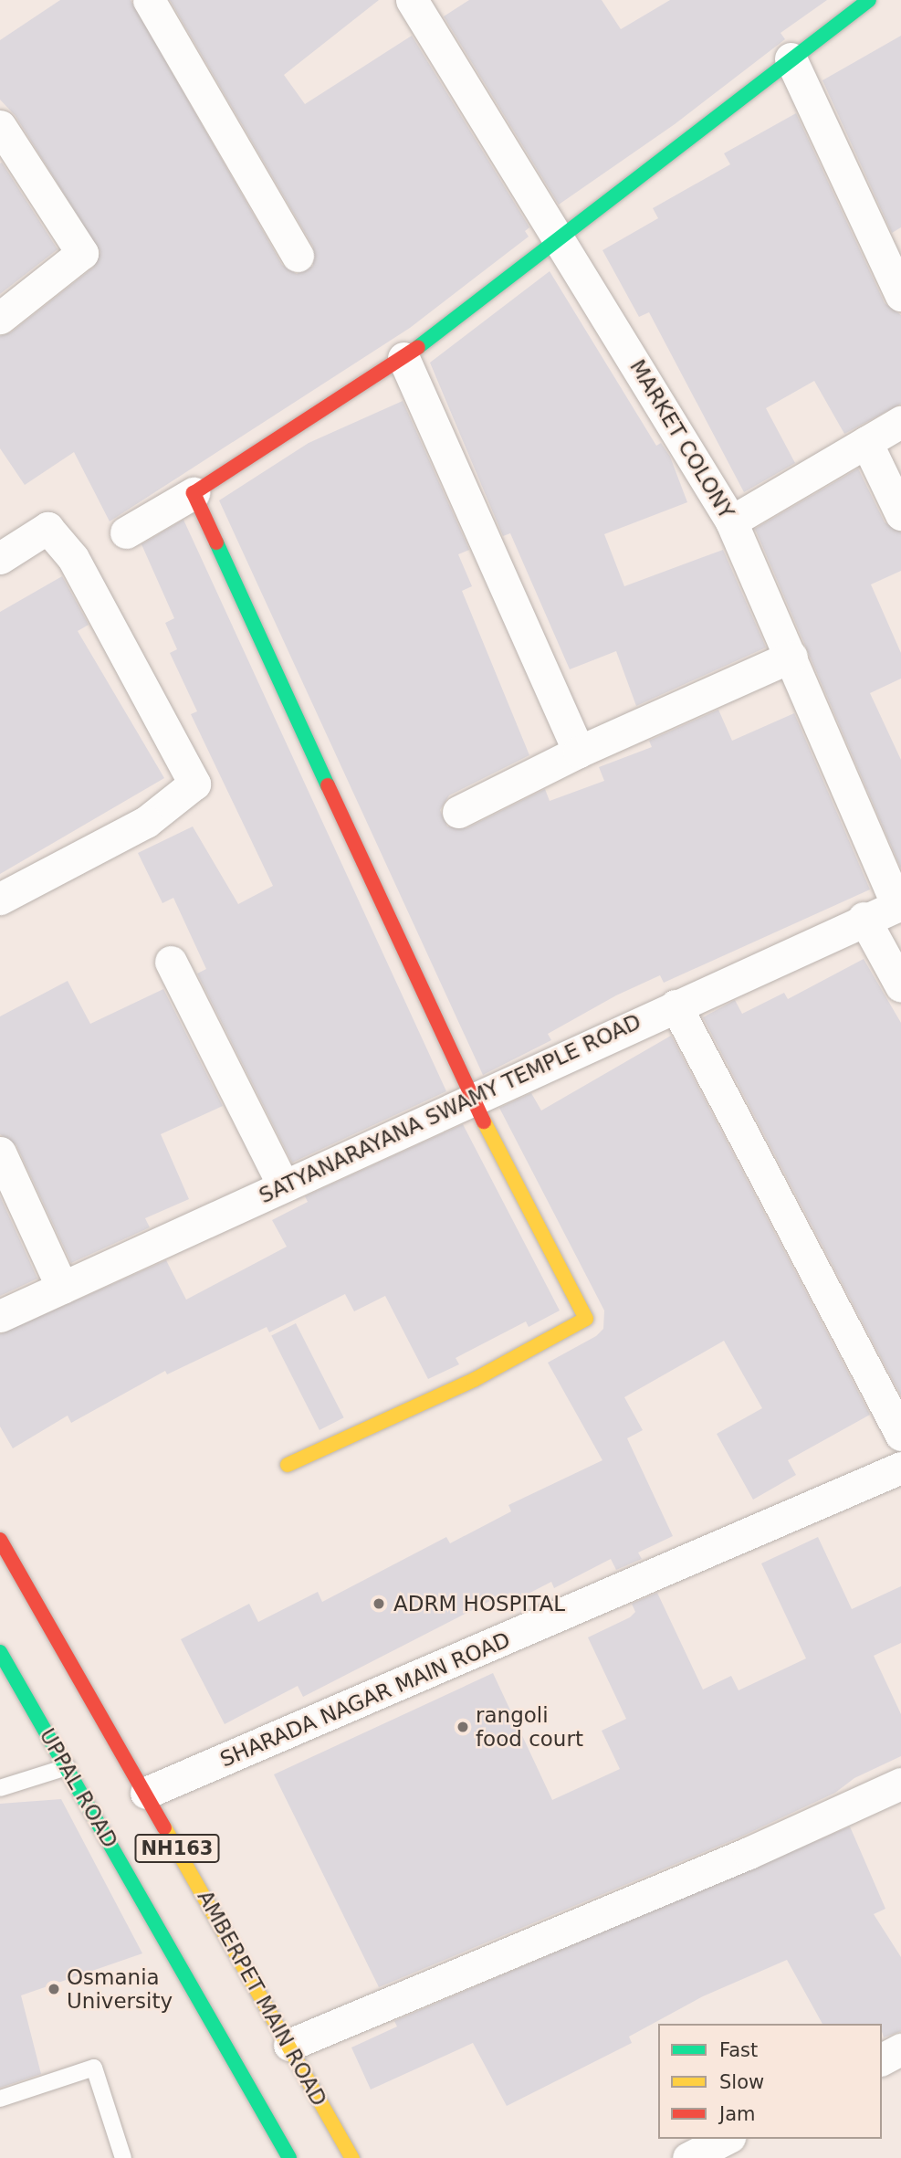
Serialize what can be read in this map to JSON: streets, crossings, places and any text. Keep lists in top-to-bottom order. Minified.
{"streets":{"main road":["UPPAL ROAD","NH163","AMBERPET MAIN ROAD"],"street":["MARKET COLONY","SATYANARAYANA SWAMY TEMPLE ROAD","SHARADA NAGAR MAIN ROAD"]},"crossings":[["MARKET COLONY","SATYANARAYANA SWAMY TEMPLE ROAD"],["SHARADA NAGAR MAIN ROAD","AMBERPET MAIN ROAD"]],"places":["ADRM HOSPITAL","rangoli food court","Osmania University"],"legend":["Fast","Slow","Jam"]}
